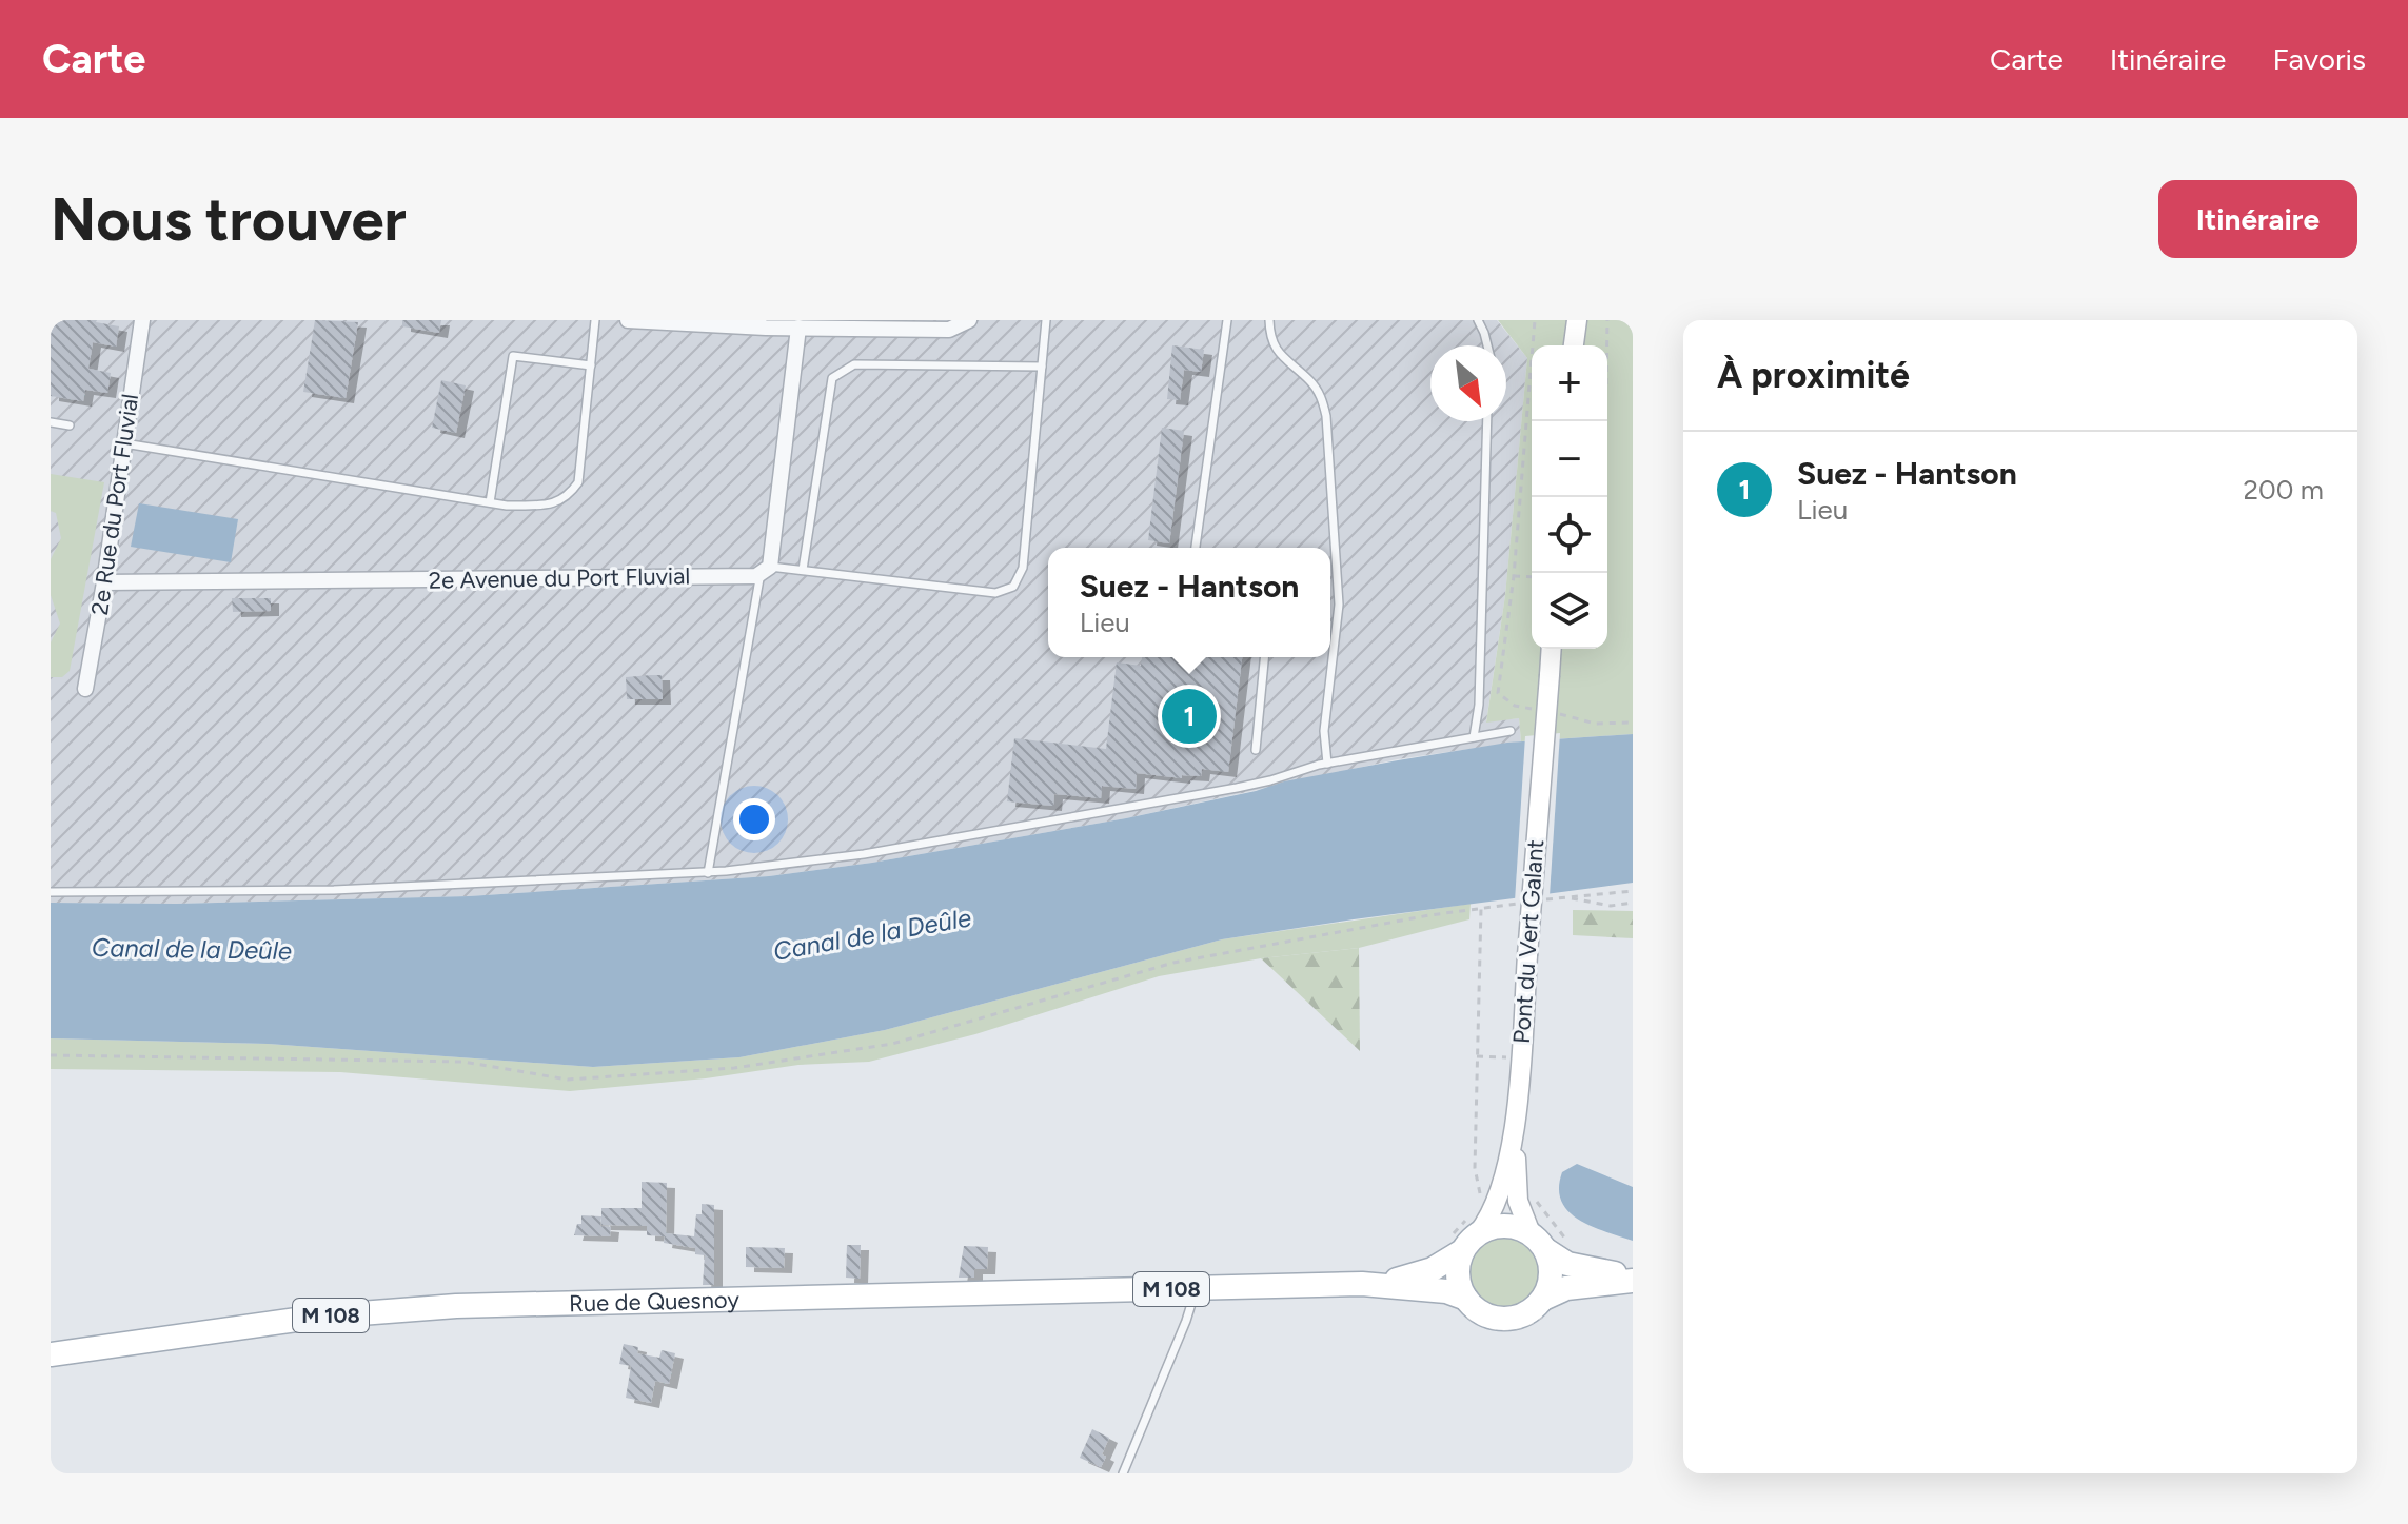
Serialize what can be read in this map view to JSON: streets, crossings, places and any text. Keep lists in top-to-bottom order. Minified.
{"streets":{"main road":["Pont du Vert Galant","M 108","Rue de Quesnoy"],"street":["2e Rue du Port Fluvial","2e Avenue du Port Fluvial"]},"crossings":[["2e Rue du Port Fluvial","2e Avenue du Port Fluvial"],["Pont du Vert Galant","M 108"],["M 108","Rue de Quesnoy"]],"water":["Canal de la Deûle"],"north":"bottom right","page":{"header":"Carte","nav":["Carte","Itinéraire","Favoris"],"buttons":"Itinéraire","title":"Nous trouver","heading":"À proximité","map_buttons":["+","−"],"list":[{"mark":"1","name":"Suez - Hantson","note":"Lieu","value":"200 m"}],"popup":["Suez - Hantson","Lieu"],"pins":"1"}}
